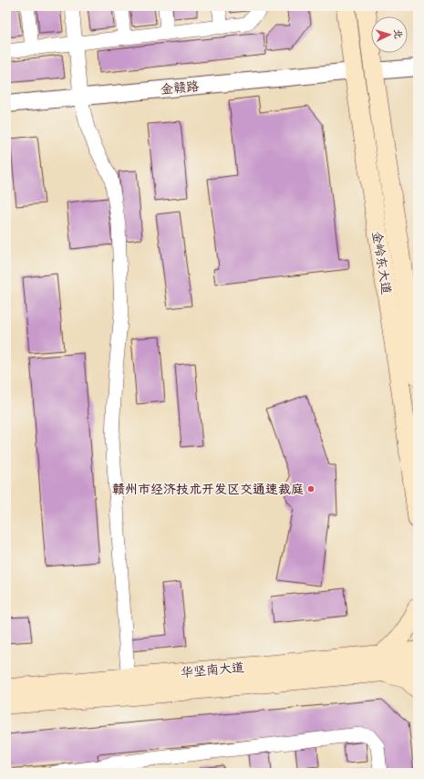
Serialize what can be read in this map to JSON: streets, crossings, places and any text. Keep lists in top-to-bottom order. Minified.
{"streets":{"main road":["金岭东大道","华坚南大道"],"street":["金赣路"]},"crossings":[["金赣路","金岭东大道"]],"places":["赣州市经济技术开发区交通速裁庭"],"north":"right"}
